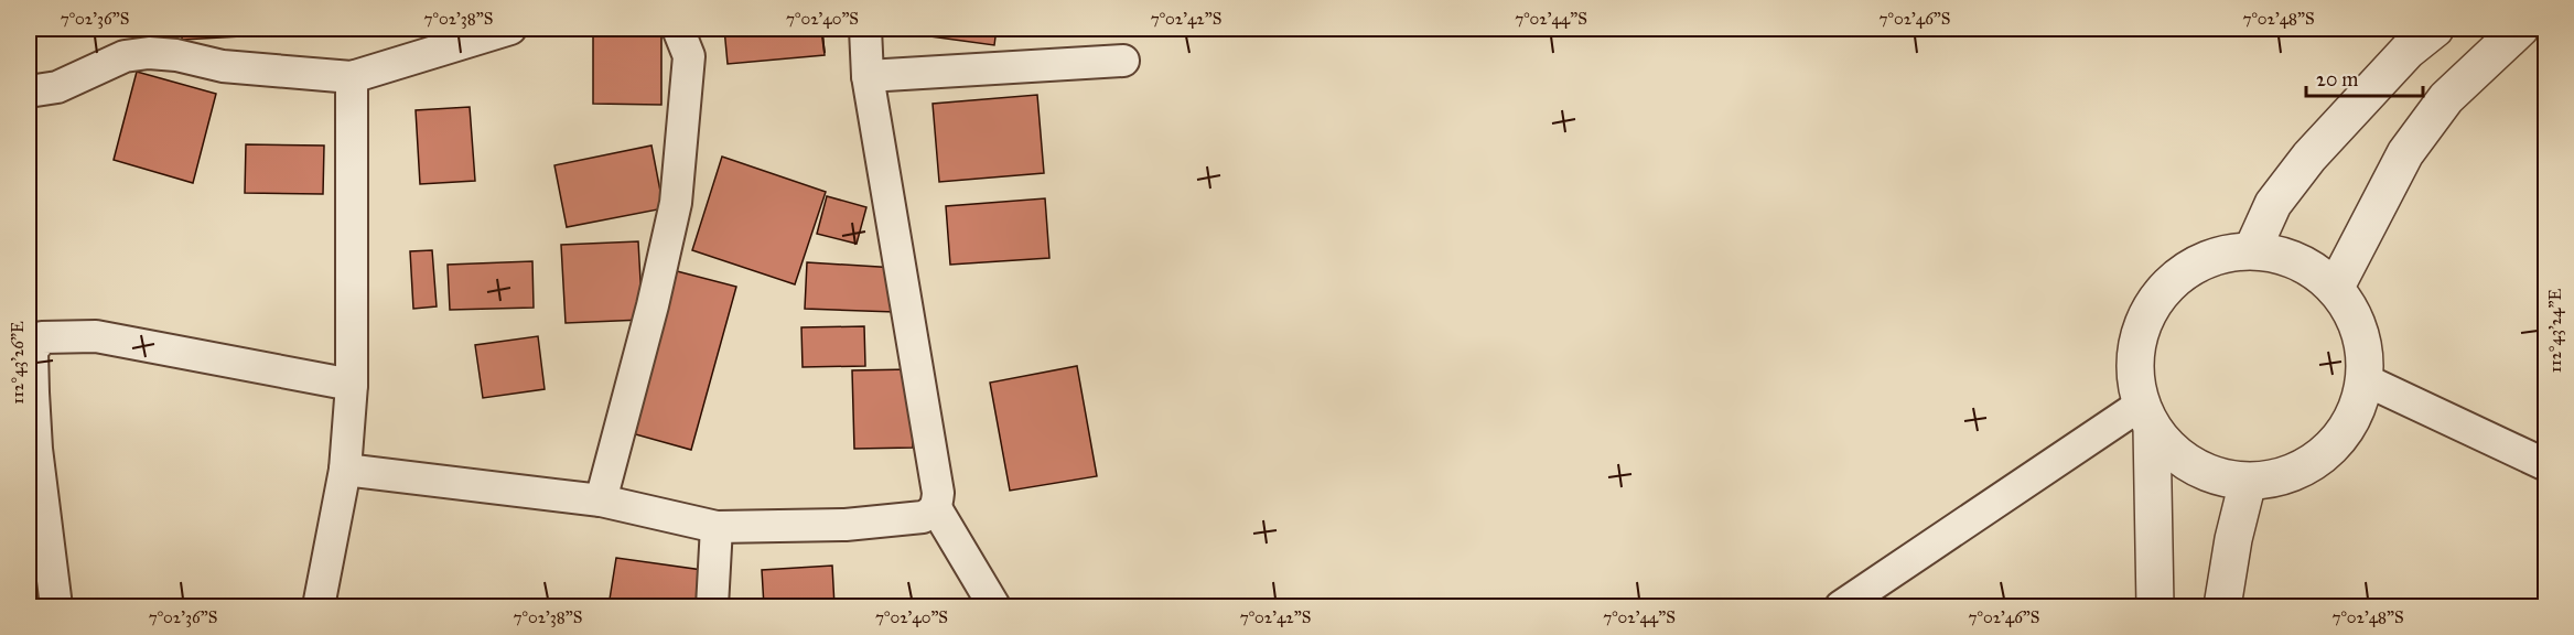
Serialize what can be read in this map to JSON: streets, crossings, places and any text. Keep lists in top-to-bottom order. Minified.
{"scale_bar":"20 m","coordinates":["7°02'36\"S","7°02'38\"S","7°02'40\"S","7°02'42\"S","7°02'44\"S","7°02'46\"S","7°02'48\"S","112°43'24\"E","112°43'26\"E"]}
